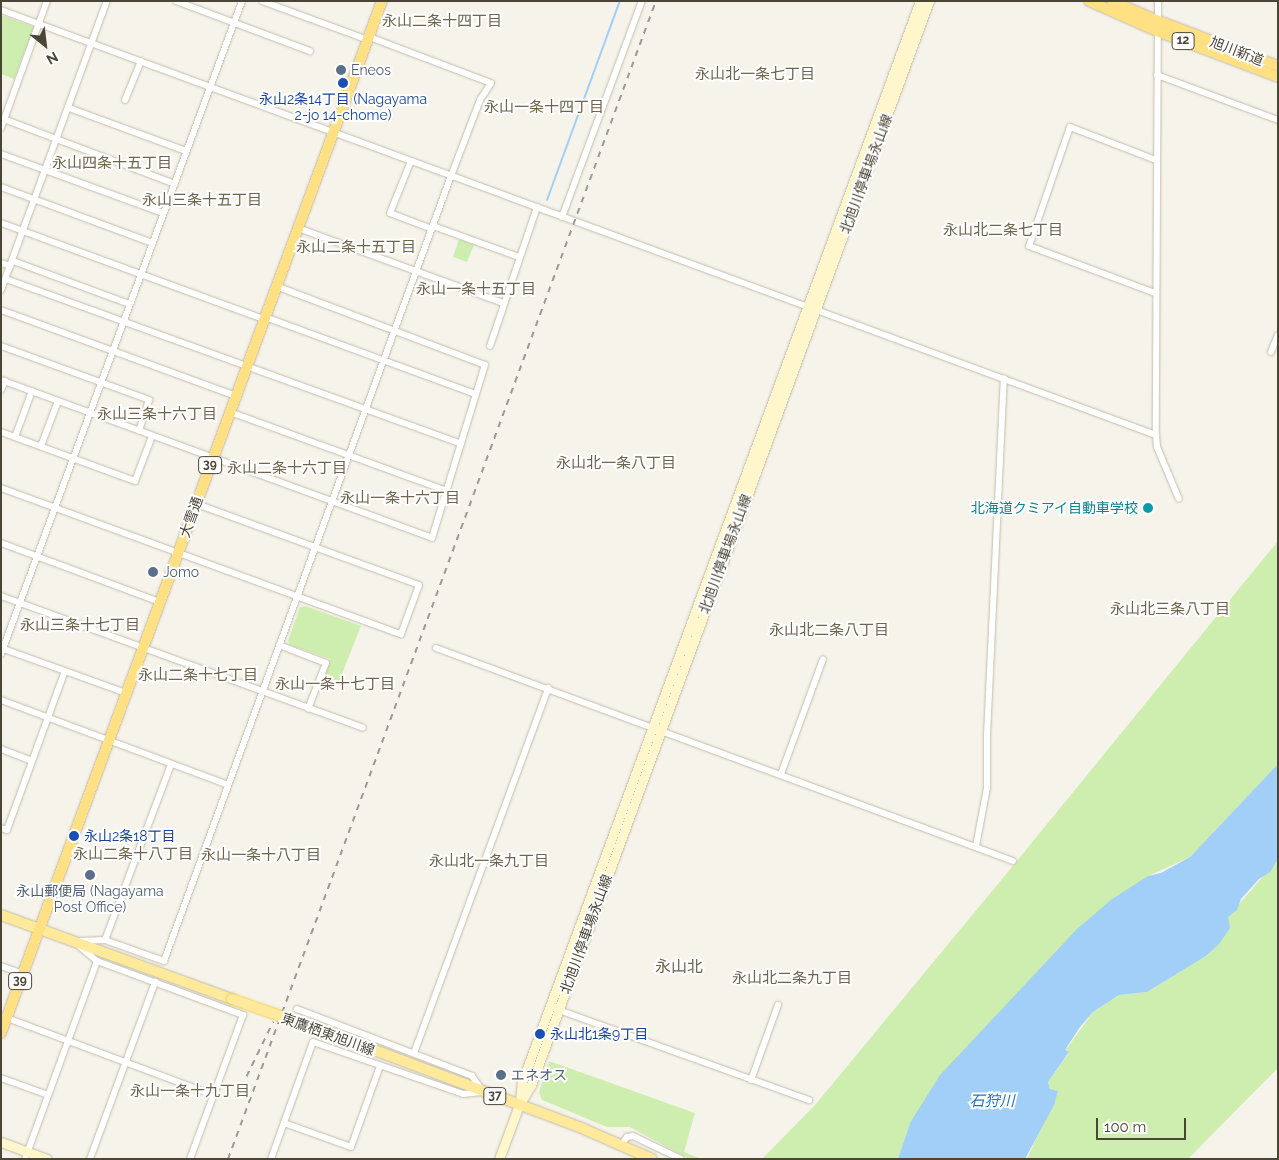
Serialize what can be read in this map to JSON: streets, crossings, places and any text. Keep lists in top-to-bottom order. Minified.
{"streets":{"highway":["12","旭川新道","39","大雪通"],"main road":["北旭川停車場永山線","東鷹栖東旭川線","37"]},"crossings":[["北旭川停車場永山線","東鷹栖東旭川線"],["大雪通","東鷹栖東旭川線"]],"districts":["永山二条十四丁目","永山北一条七丁目","永山一条十四丁目","永山四条十五丁目","永山三条十五丁目","永山北二条七丁目","永山二条十五丁目","永山一条十五丁目","永山三条十六丁目","永山北一条八丁目","永山二条十六丁目","永山一条十六丁目","永山北三条八丁目","永山三条十七丁目","永山北二条八丁目","永山二条十七丁目","永山一条十七丁目","永山二条十八丁目","永山一条十八丁目","永山北一条九丁目","永山北","永山北二条九丁目","永山一条十九丁目"],"water":["石狩川"],"places":["Eneos","永山2条14丁目 (Nagayama 2-jo 14-chome)","北海道クミアイ自動車学校","Jomo","永山2条18丁目","永山郵便局 (Nagayama Post Office)","永山北1条9丁目","エネオス"],"scale_bar":"100 m","north":"bottom right"}
